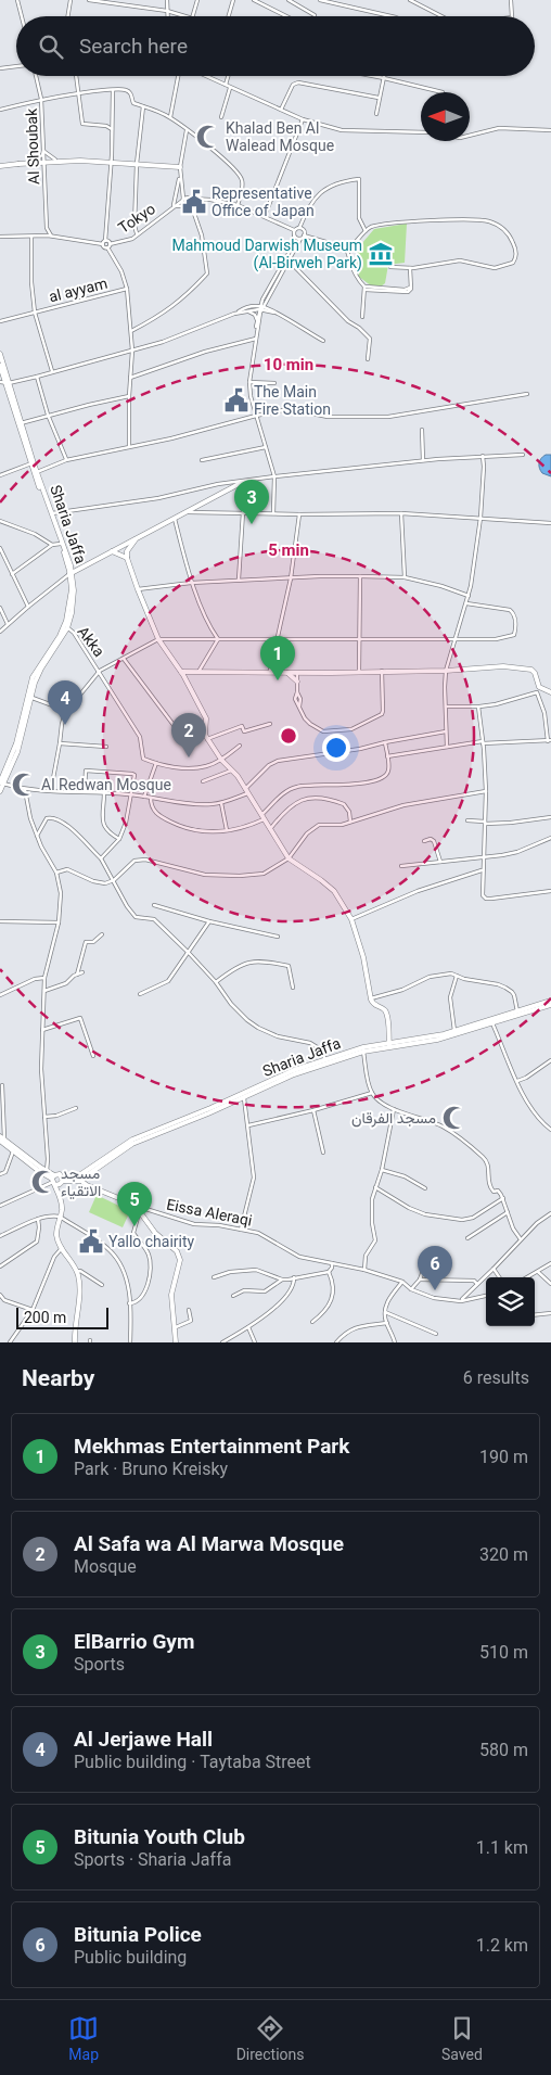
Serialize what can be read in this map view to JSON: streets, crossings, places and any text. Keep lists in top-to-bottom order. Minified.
{"streets":{"street":["Al Shoubak","Tokyo","al ayyam","Sharia Jaffa","Akka","Eissa Aleraqi"]},"crossings":[["Sharia Jaffa","Akka"]],"places":{"mosque":["Khalad Ben Al Walead Mosque","Al Redwan Mosque","مسجد الفرقان","مسجد الاتقياء"],"public building":["Representative Office of Japan","The Main Fire Station","Yallo chairity"],"museum":["Mahmoud Darwish Museum (Al-Birweh Park)"]},"scale_bar":"200 m","north":"left","page":{"search":"Search here","pins":["3","1","4","2","5","6"],"scale":"200 m","heading":["Nearby","6 results"],"list":[{"mark":"1","name":"Mekhmas Entertainment Park","note":"Park · Bruno Kreisky","value":"190 m"},{"mark":"2","name":"Al Safa wa Al Marwa Mosque","note":"Mosque","value":"320 m"},{"mark":"3","name":"ElBarrio Gym","note":"Sports","value":"510 m"},{"mark":"4","name":"Al Jerjawe Hall","note":"Public building · Taytaba Street","value":"580 m"},{"mark":"5","name":"Bitunia Youth Club","note":"Sports · Sharia Jaffa","value":"1.1 km"},{"mark":"6","name":"Bitunia Police","note":"Public building","value":"1.2 km"}],"nav":["Map","Directions","Saved"]},"rings":["10 min","5 min"]}
